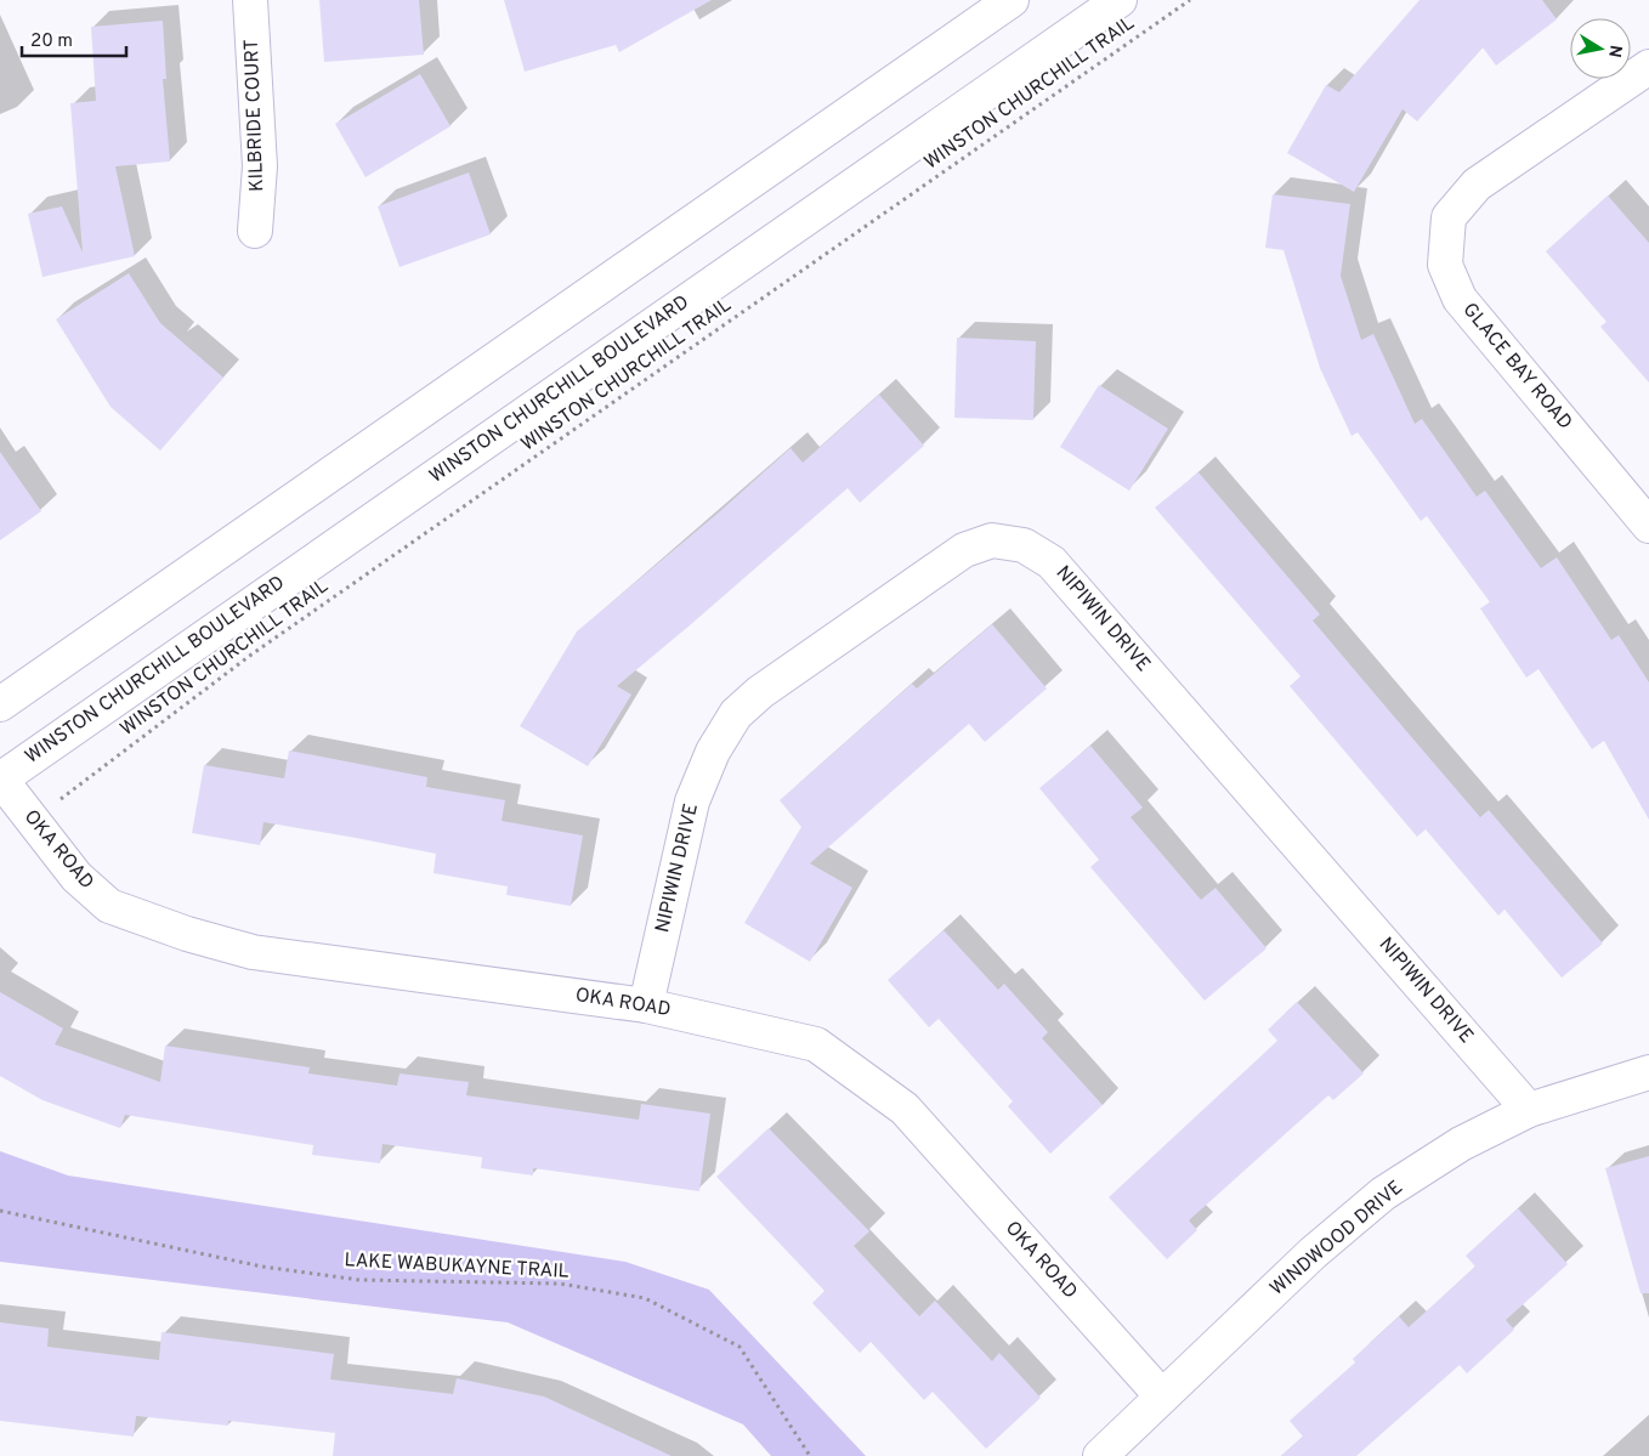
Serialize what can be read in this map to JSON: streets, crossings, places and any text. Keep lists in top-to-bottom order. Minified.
{"streets":{"street":["KILBRIDE COURT","GLACE BAY ROAD","WINSTON CHURCHILL BOULEVARD","NIPIWIN DRIVE","OKA ROAD","WINDWOOD DRIVE"],"path":["WINSTON CHURCHILL TRAIL","LAKE WABUKAYNE TRAIL"]},"crossings":[["WINSTON CHURCHILL BOULEVARD","OKA ROAD"],["NIPIWIN DRIVE","OKA ROAD"],["NIPIWIN DRIVE","WINDWOOD DRIVE"],["OKA ROAD","WINDWOOD DRIVE"]],"scale_bar":"20 m","north":"right"}
